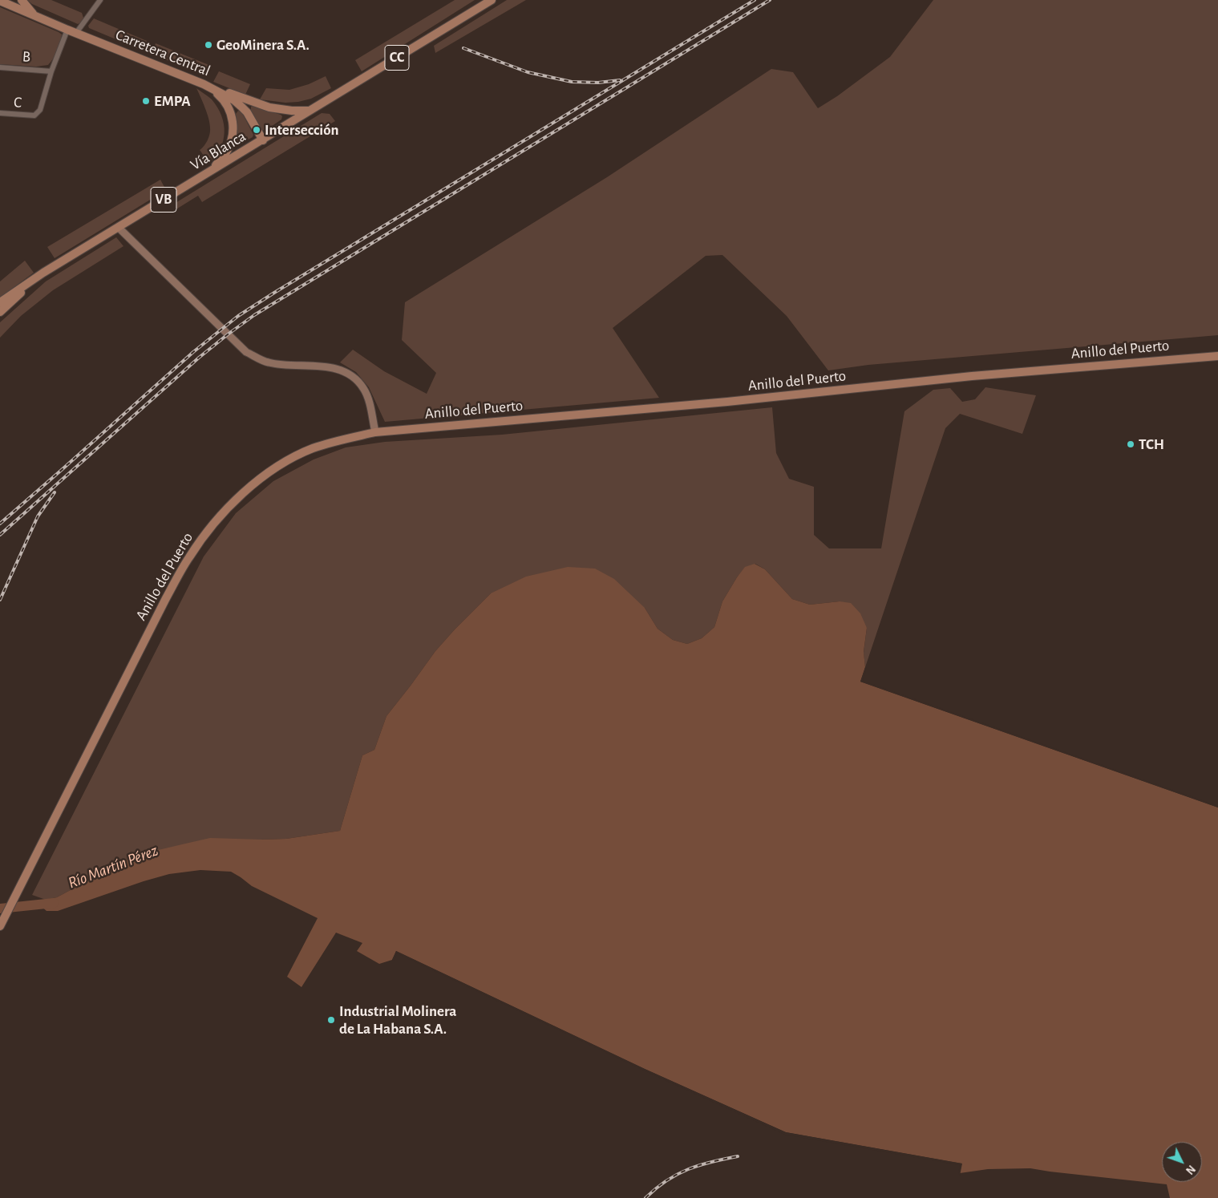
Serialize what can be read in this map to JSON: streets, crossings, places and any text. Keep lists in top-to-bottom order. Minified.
{"streets":{"main road":["Carretera Central","CC","Vía Blanca","VB","Anillo del Puerto"],"street":["B","C"]},"crossings":[["Carretera Central","Vía Blanca"],["B","C"]],"water":["Río Martín Pérez"],"places":["GeoMinera S.A.","EMPA","Intersección","TCH","Industrial Molinera de La Habana S.A."],"north":"bottom right"}
